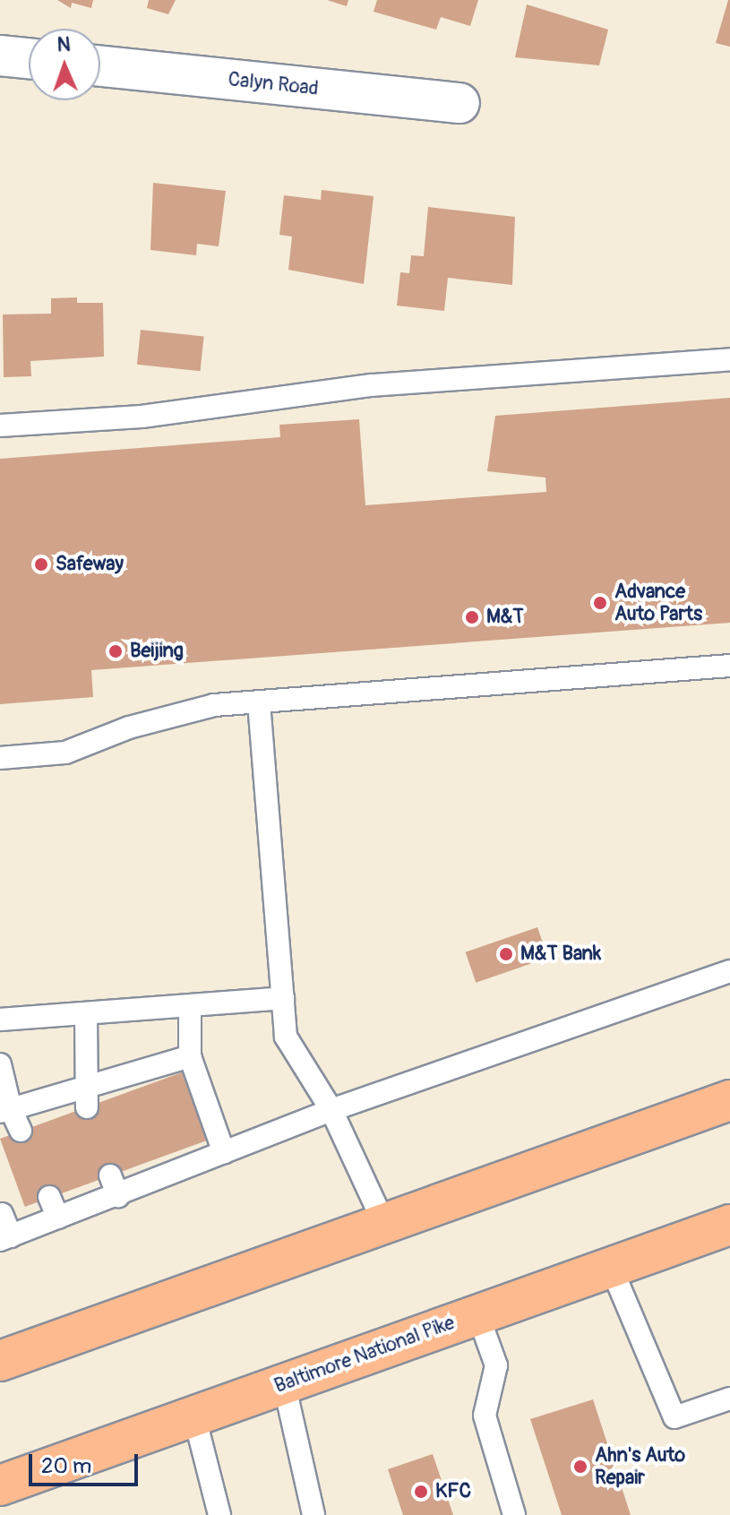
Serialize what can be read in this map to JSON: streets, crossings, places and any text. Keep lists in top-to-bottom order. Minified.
{"streets":{"main road":["Baltimore National Pike"],"street":["Calyn Road"]},"places":["Safeway","Advance Auto Parts","M&T","Beijing","M&T Bank","Ahn's Auto Repair","KFC"],"scale_bar":"20 m","north":"top"}
